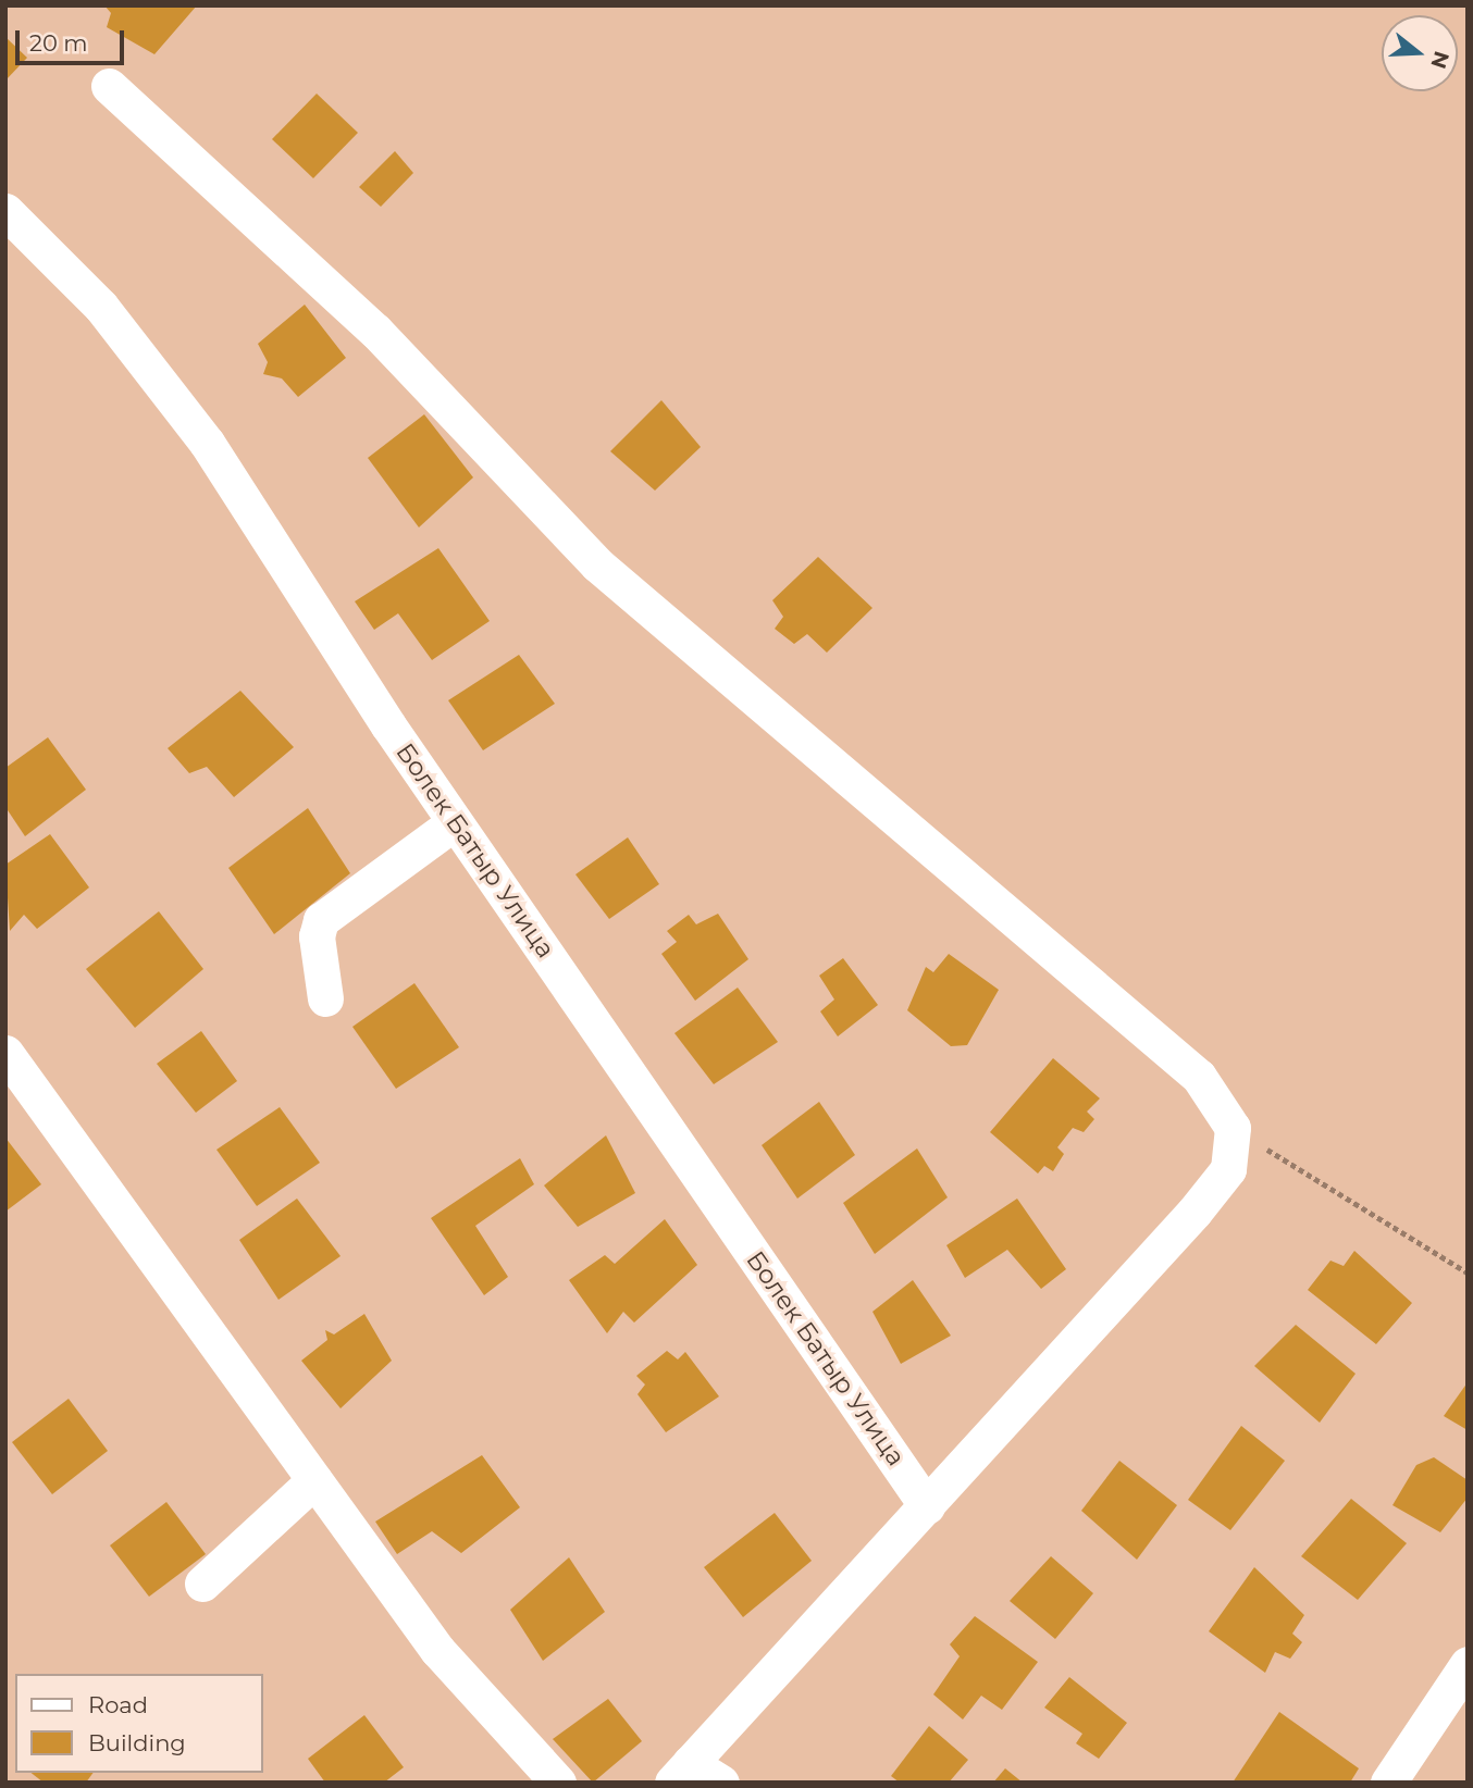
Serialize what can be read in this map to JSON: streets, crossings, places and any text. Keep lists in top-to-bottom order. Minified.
{"streets":{"street":["Болек Батыр Улица"]},"legend":["Road","Building"],"scale_bar":"20 m","north":"right"}
